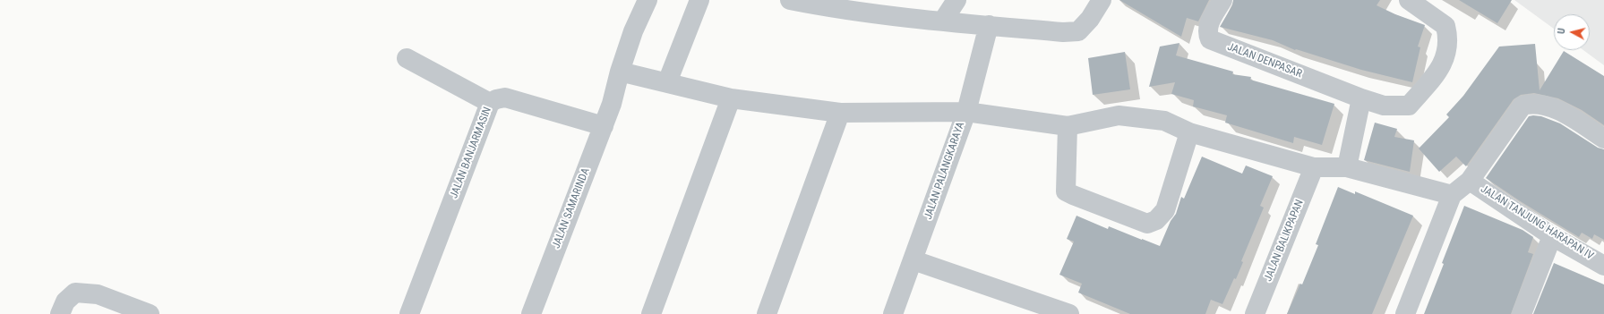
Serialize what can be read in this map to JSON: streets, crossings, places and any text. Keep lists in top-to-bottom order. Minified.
{"streets":{"street":["JALAN DENPASAR","JALAN BANJARMASIN","JALAN PALANGKARAYA","JALAN SAMARINDA","JALAN TANJUNG HARAPAN IV","JALAN BALIKPAPAN"]},"crossings":[["JALAN BANJARMASIN","JALAN SAMARINDA"]],"north":"left"}
